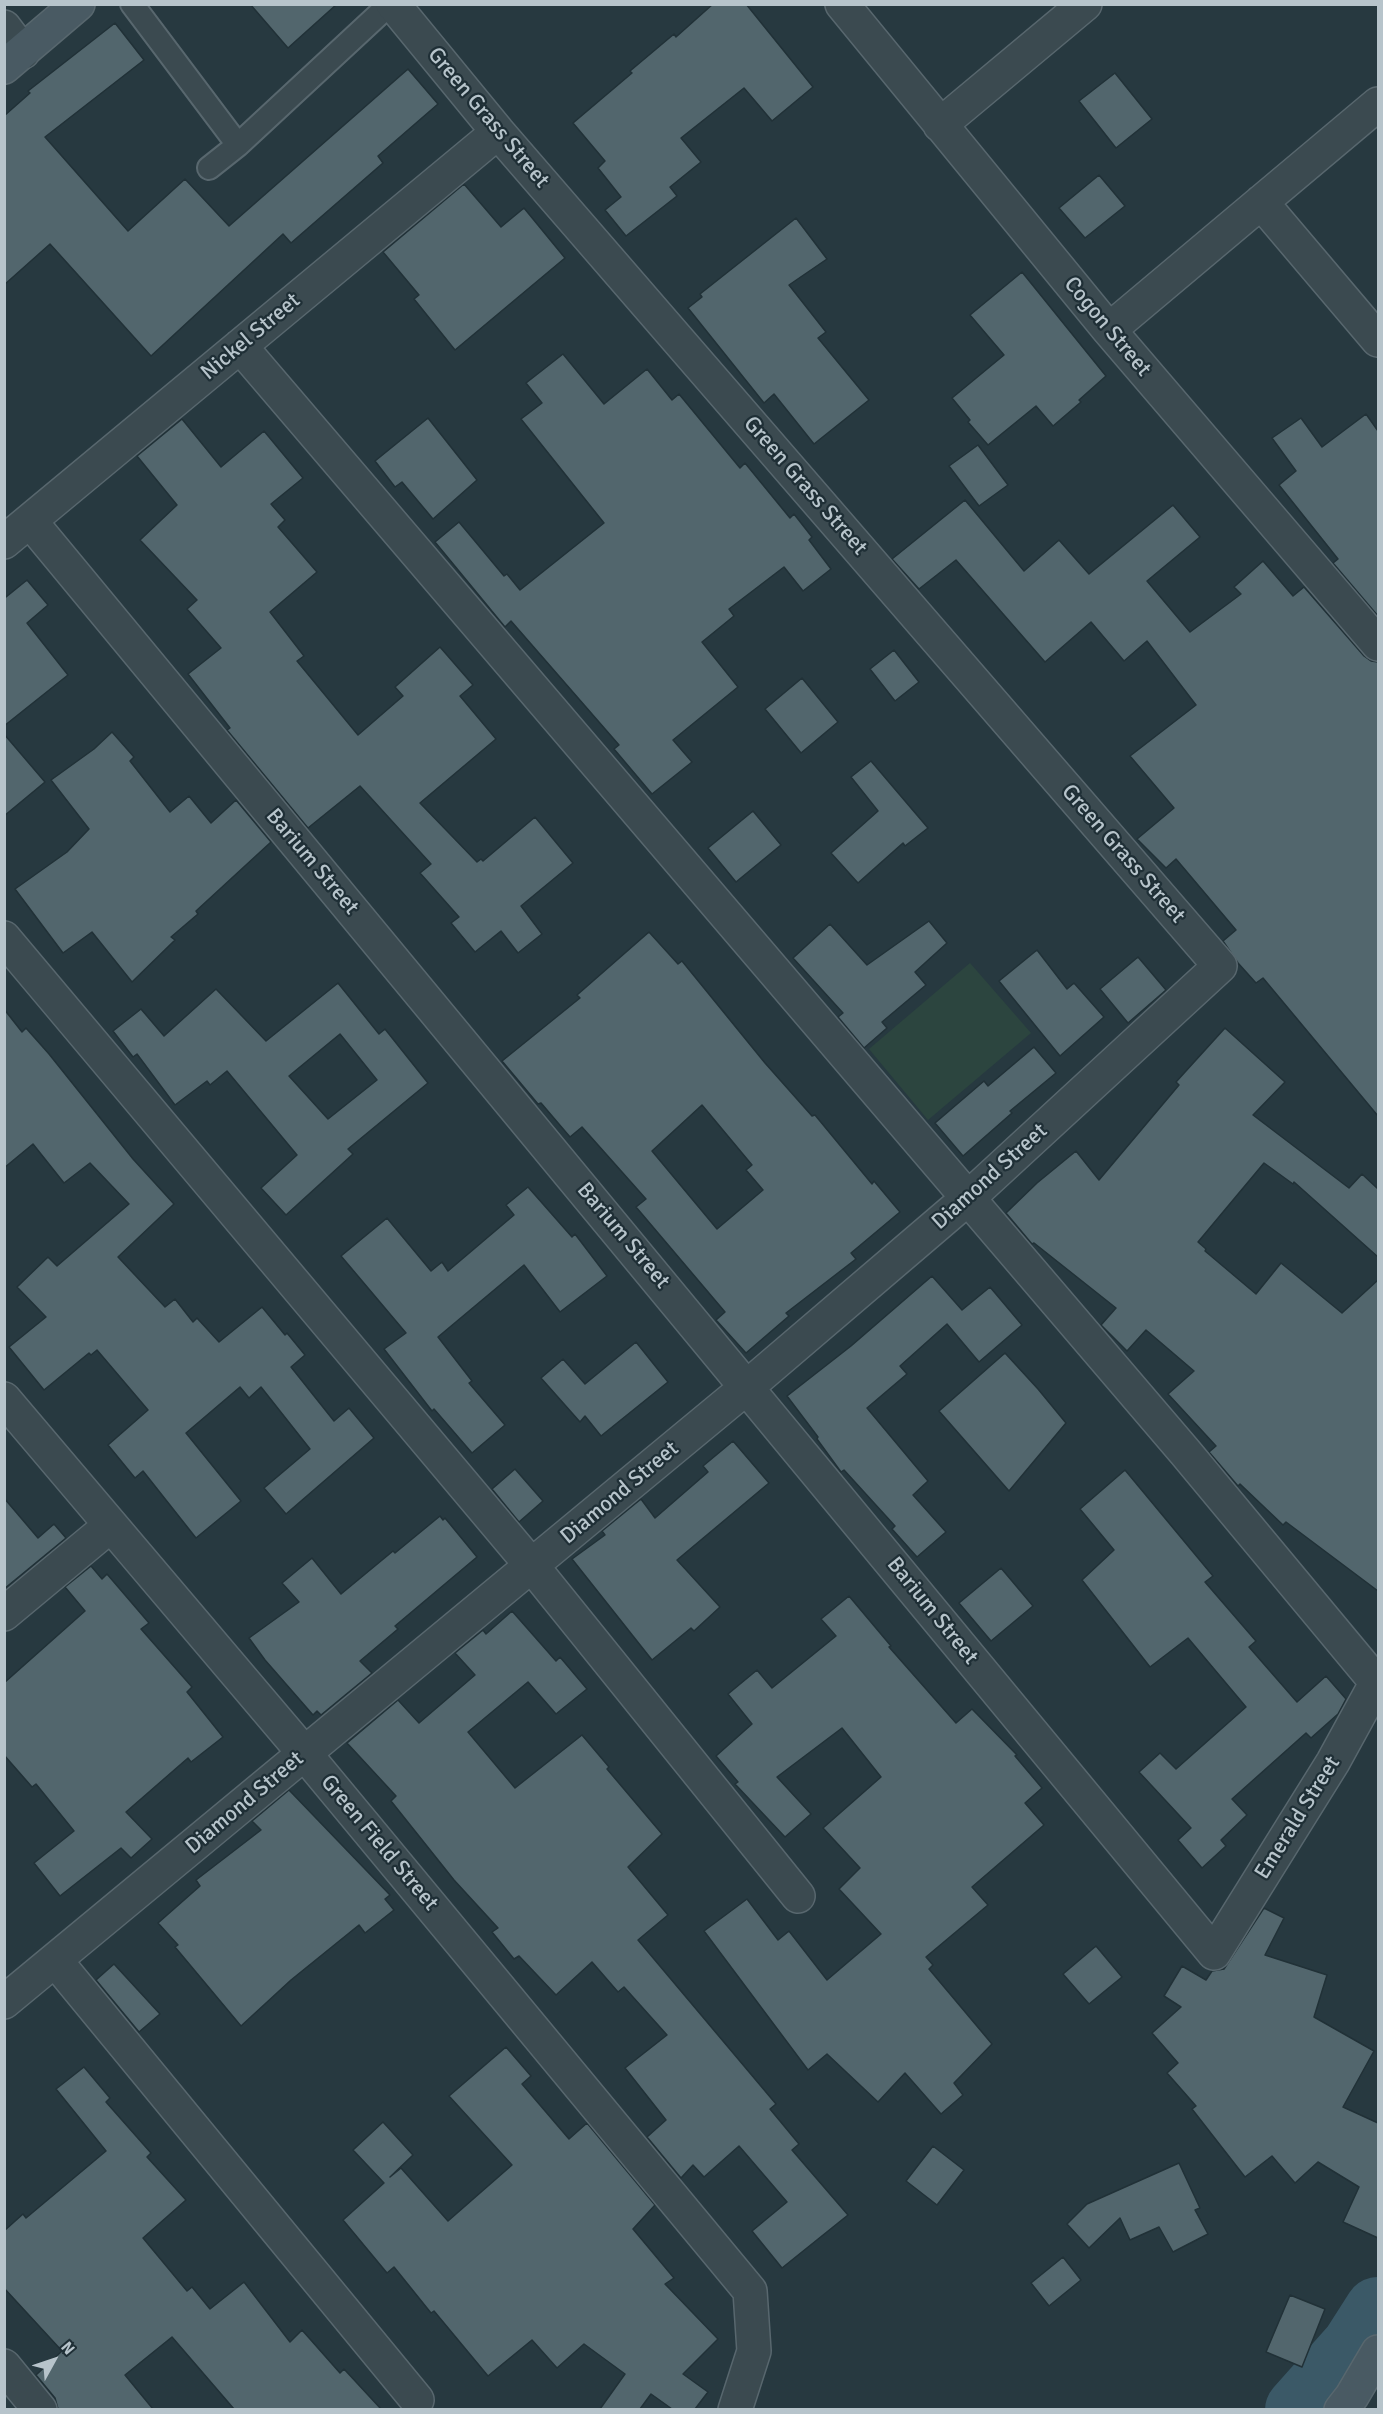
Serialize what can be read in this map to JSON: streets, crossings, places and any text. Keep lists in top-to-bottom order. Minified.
{"streets":{"street":["Green Grass Street","Cogon Street","Nickel Street","Barium Street","Diamond Street","Emerald Street","Green Field Street"]},"crossings":[["Green Grass Street","Nickel Street"],["Green Grass Street","Diamond Street"],["Nickel Street","Barium Street"],["Barium Street","Diamond Street"],["Barium Street","Emerald Street"],["Diamond Street","Green Field Street"]],"north":"top right"}
